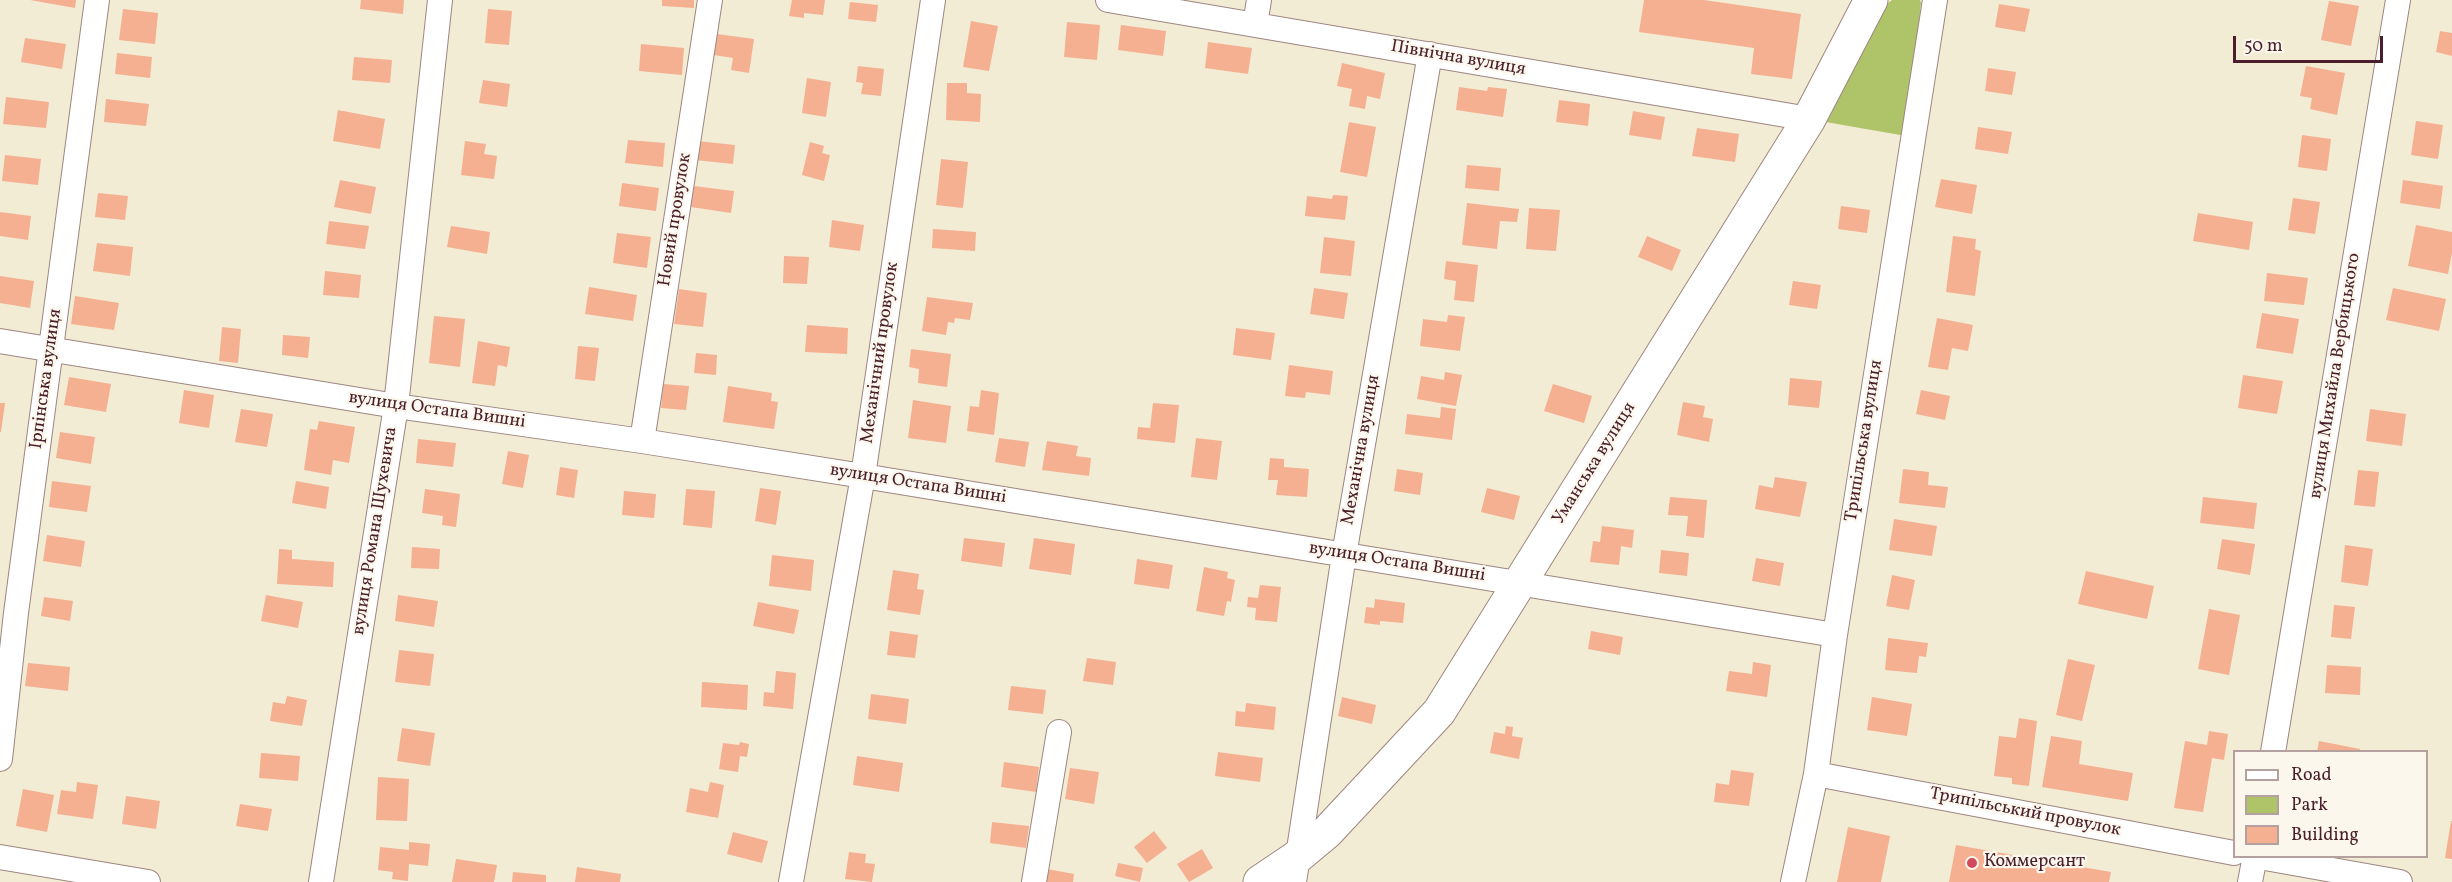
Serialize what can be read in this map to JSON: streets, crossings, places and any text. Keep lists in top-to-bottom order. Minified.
{"streets":{"main road":["Уманська вулиця"],"street":["Північна вулиця","Новий провулок","Механічний провулок","вулиця Михайла Вербицького","Ірпінська вулиця","вулиця Остапа Вишні","Трипільська вулиця","Механічна вулиця","вулиця Романа Шухевича","Трипільський провулок"]},"crossings":[["Північна вулиця","Механічна вулиця"],["Північна вулиця","Уманська вулиця"],["Новий провулок","вулиця Остапа Вишні"],["Механічний провулок","вулиця Остапа Вишні"],["Ірпінська вулиця","вулиця Остапа Вишні"],["вулиця Остапа Вишні","Трипільська вулиця"],["вулиця Остапа Вишні","Механічна вулиця"],["вулиця Остапа Вишні","Уманська вулиця"],["вулиця Остапа Вишні","вулиця Романа Шухевича"],["Трипільська вулиця","Трипільський провулок"],["Механічна вулиця","Уманська вулиця"]],"places":["Коммерсант"],"legend":["Road","Park","Building"],"scale_bar":"50 m"}
